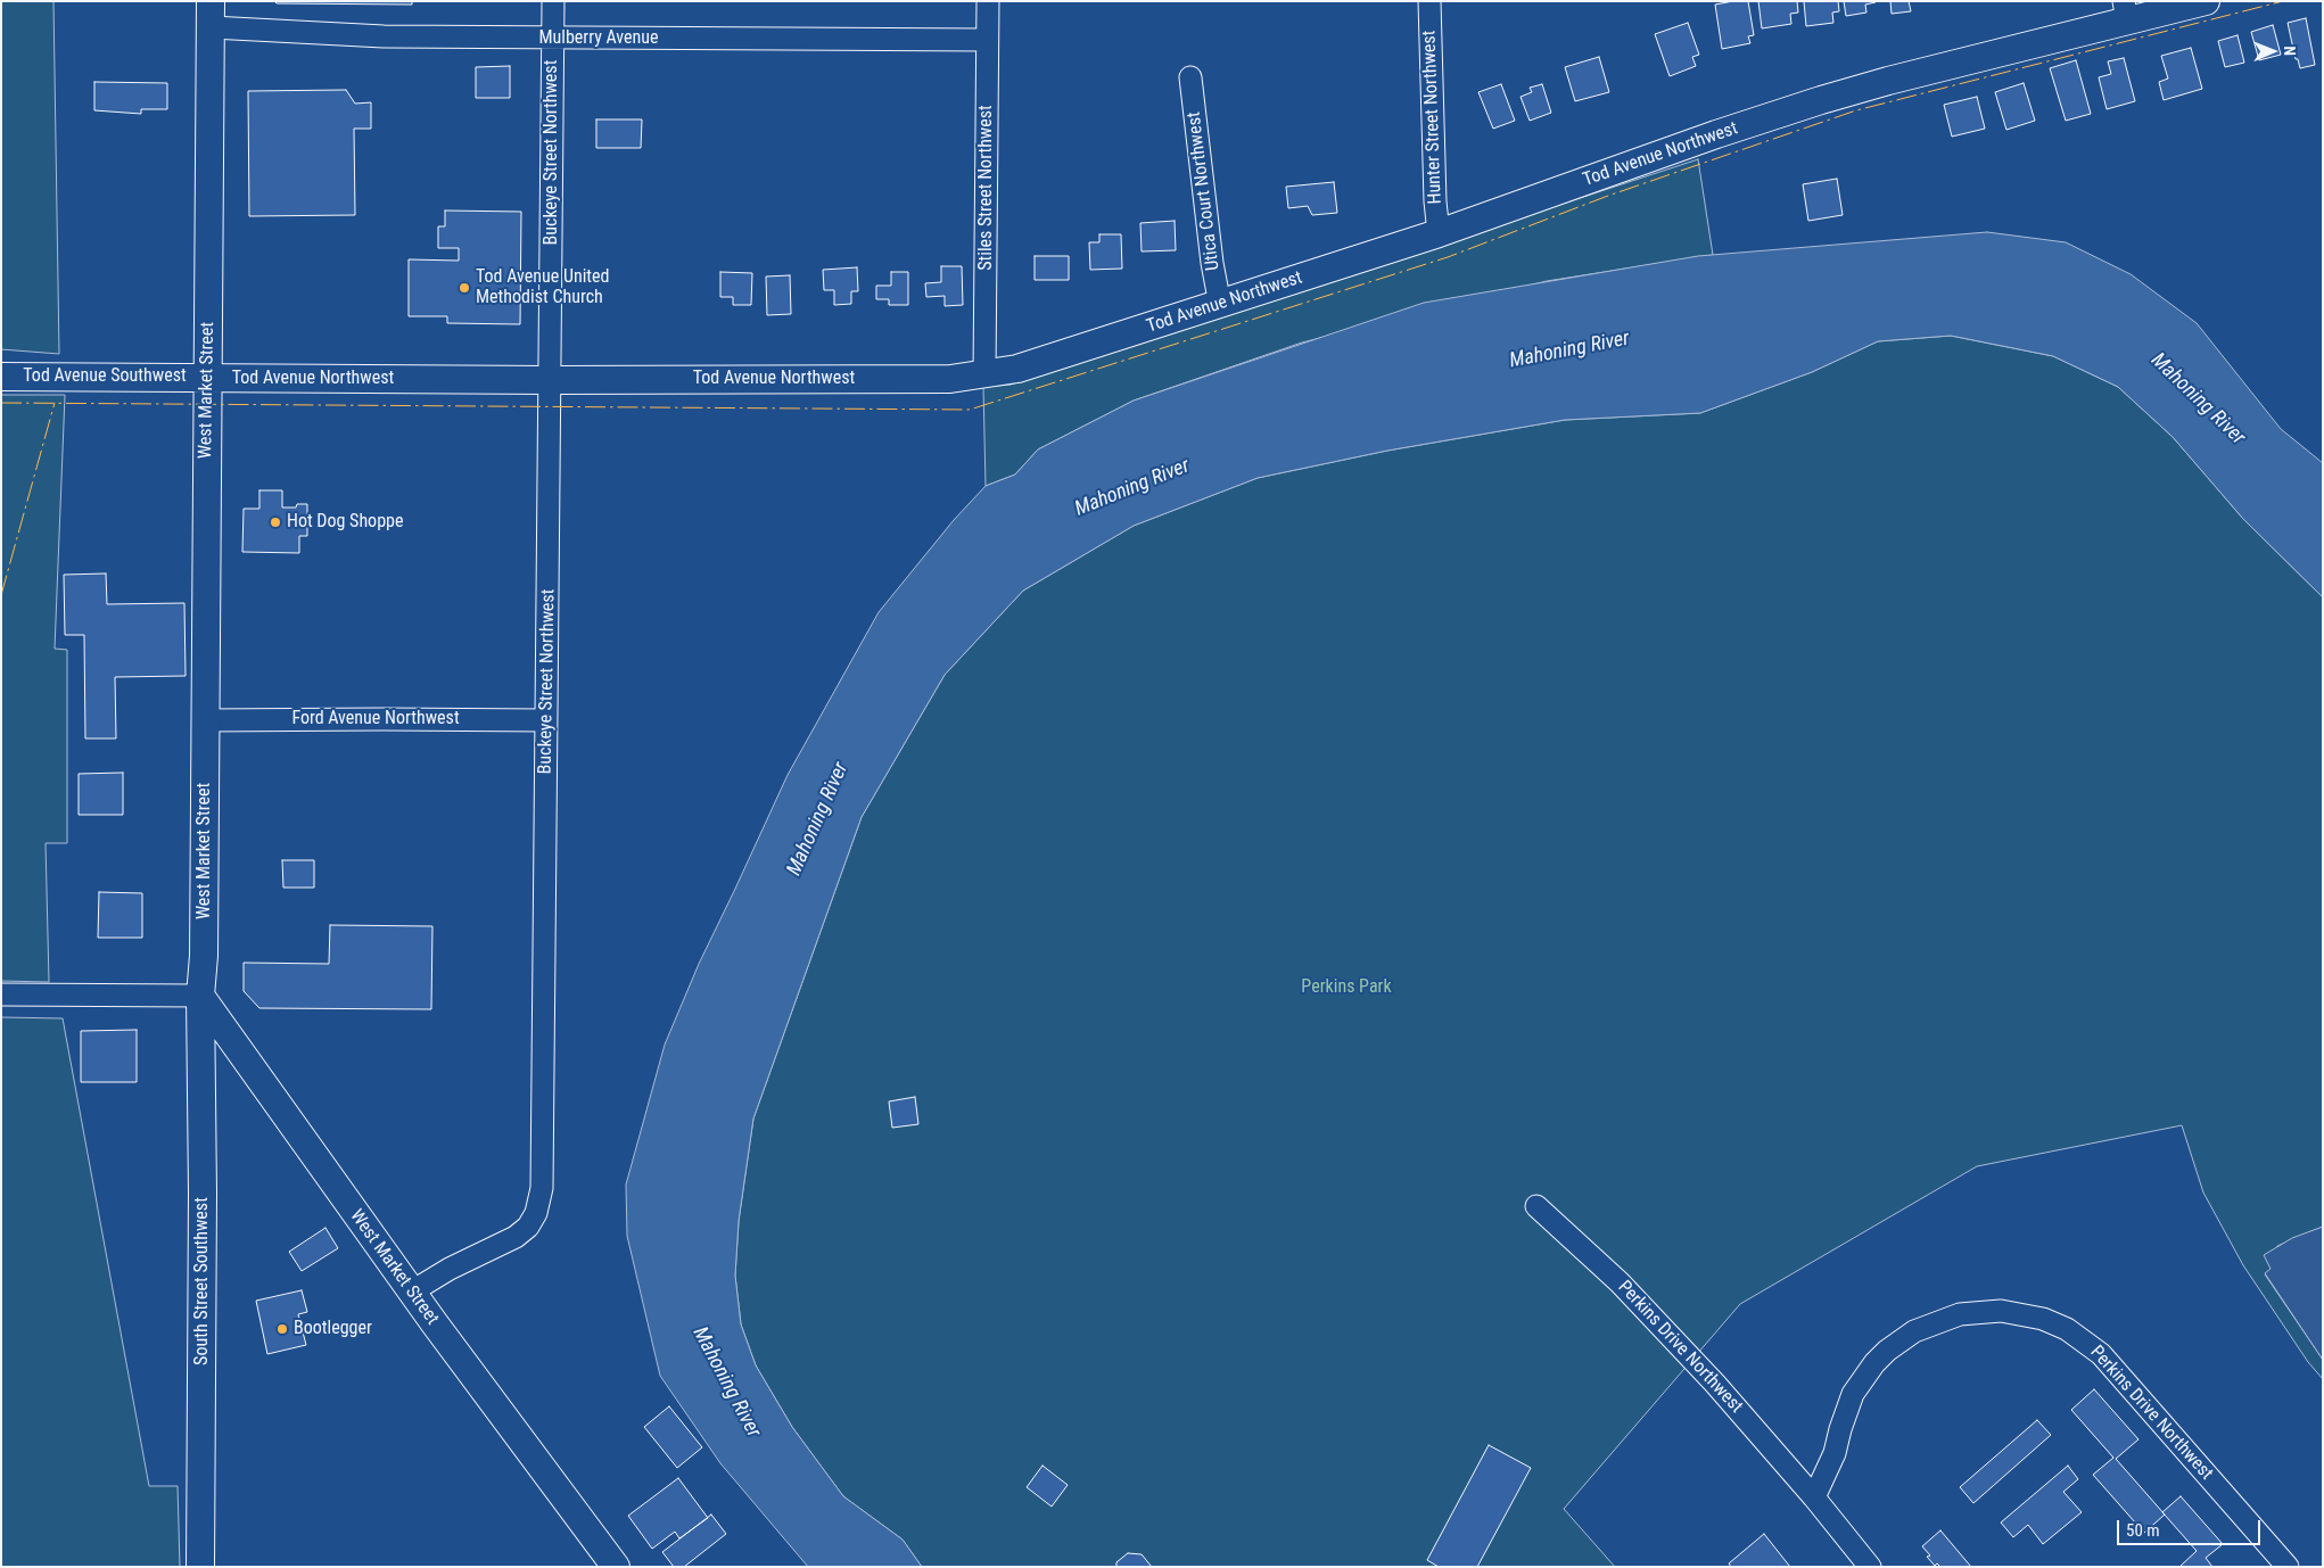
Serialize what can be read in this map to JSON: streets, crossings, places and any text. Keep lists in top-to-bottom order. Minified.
{"streets":{"main road":["Tod Avenue Northwest","Tod Avenue Southwest","West Market Street","South Street Southwest"],"street":["Mulberry Avenue","Hunter Street Northwest","Buckeye Street Northwest","Stiles Street Northwest","Utica Court Northwest","Ford Avenue Northwest","Perkins Drive Northwest"]},"crossings":[["Mulberry Avenue","Buckeye Street Northwest"],["Mulberry Avenue","Stiles Street Northwest"],["Mulberry Avenue","West Market Street"],["Hunter Street Northwest","Tod Avenue Northwest"],["Buckeye Street Northwest","Tod Avenue Northwest"],["Buckeye Street Northwest","West Market Street"],["Buckeye Street Northwest","Ford Avenue Northwest"],["Tod Avenue Northwest","Stiles Street Northwest"],["Tod Avenue Northwest","Utica Court Northwest"],["Tod Avenue Northwest","Tod Avenue Southwest"],["Tod Avenue Northwest","West Market Street"],["Tod Avenue Southwest","West Market Street"],["West Market Street","Ford Avenue Northwest"],["West Market Street","South Street Southwest"]],"water":["Mahoning River"],"parks":["Perkins Park"],"places":["Tod Avenue United Methodist Church","Hot Dog Shoppe","Bootlegger"],"scale_bar":"50 m","north":"right"}
